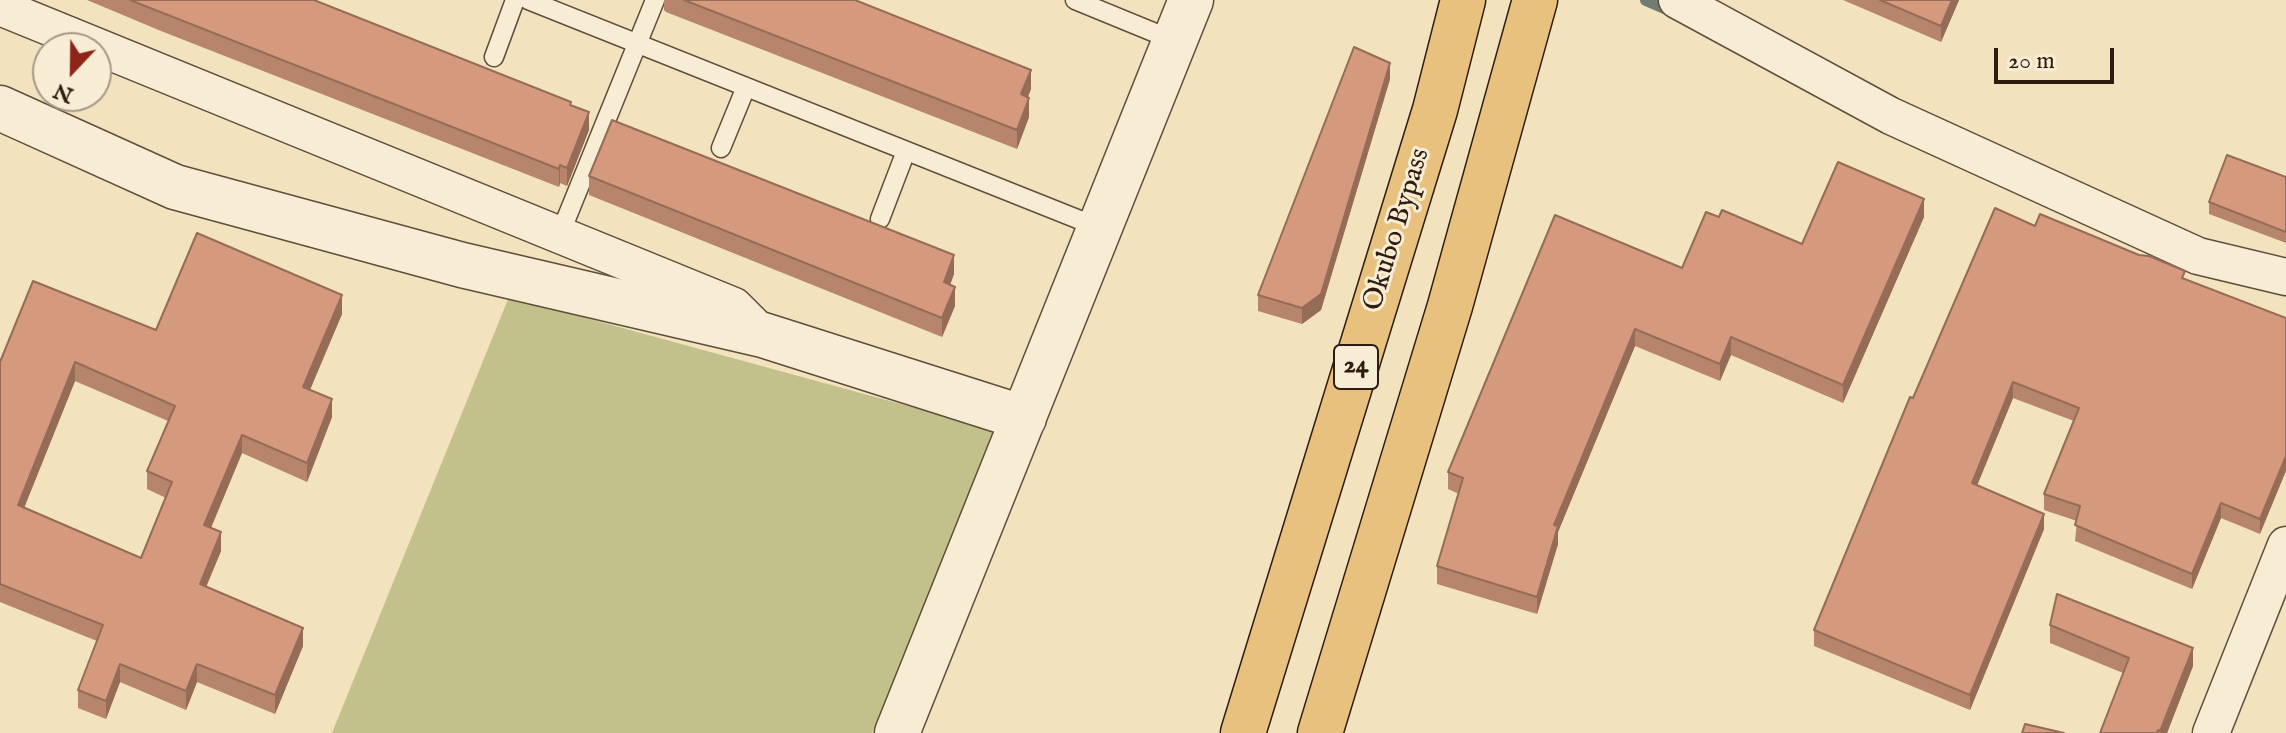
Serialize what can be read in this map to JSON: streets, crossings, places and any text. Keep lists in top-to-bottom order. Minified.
{"streets":{"highway":["Okubo Bypass","24"]},"scale_bar":"20 m","north":"bottom"}
